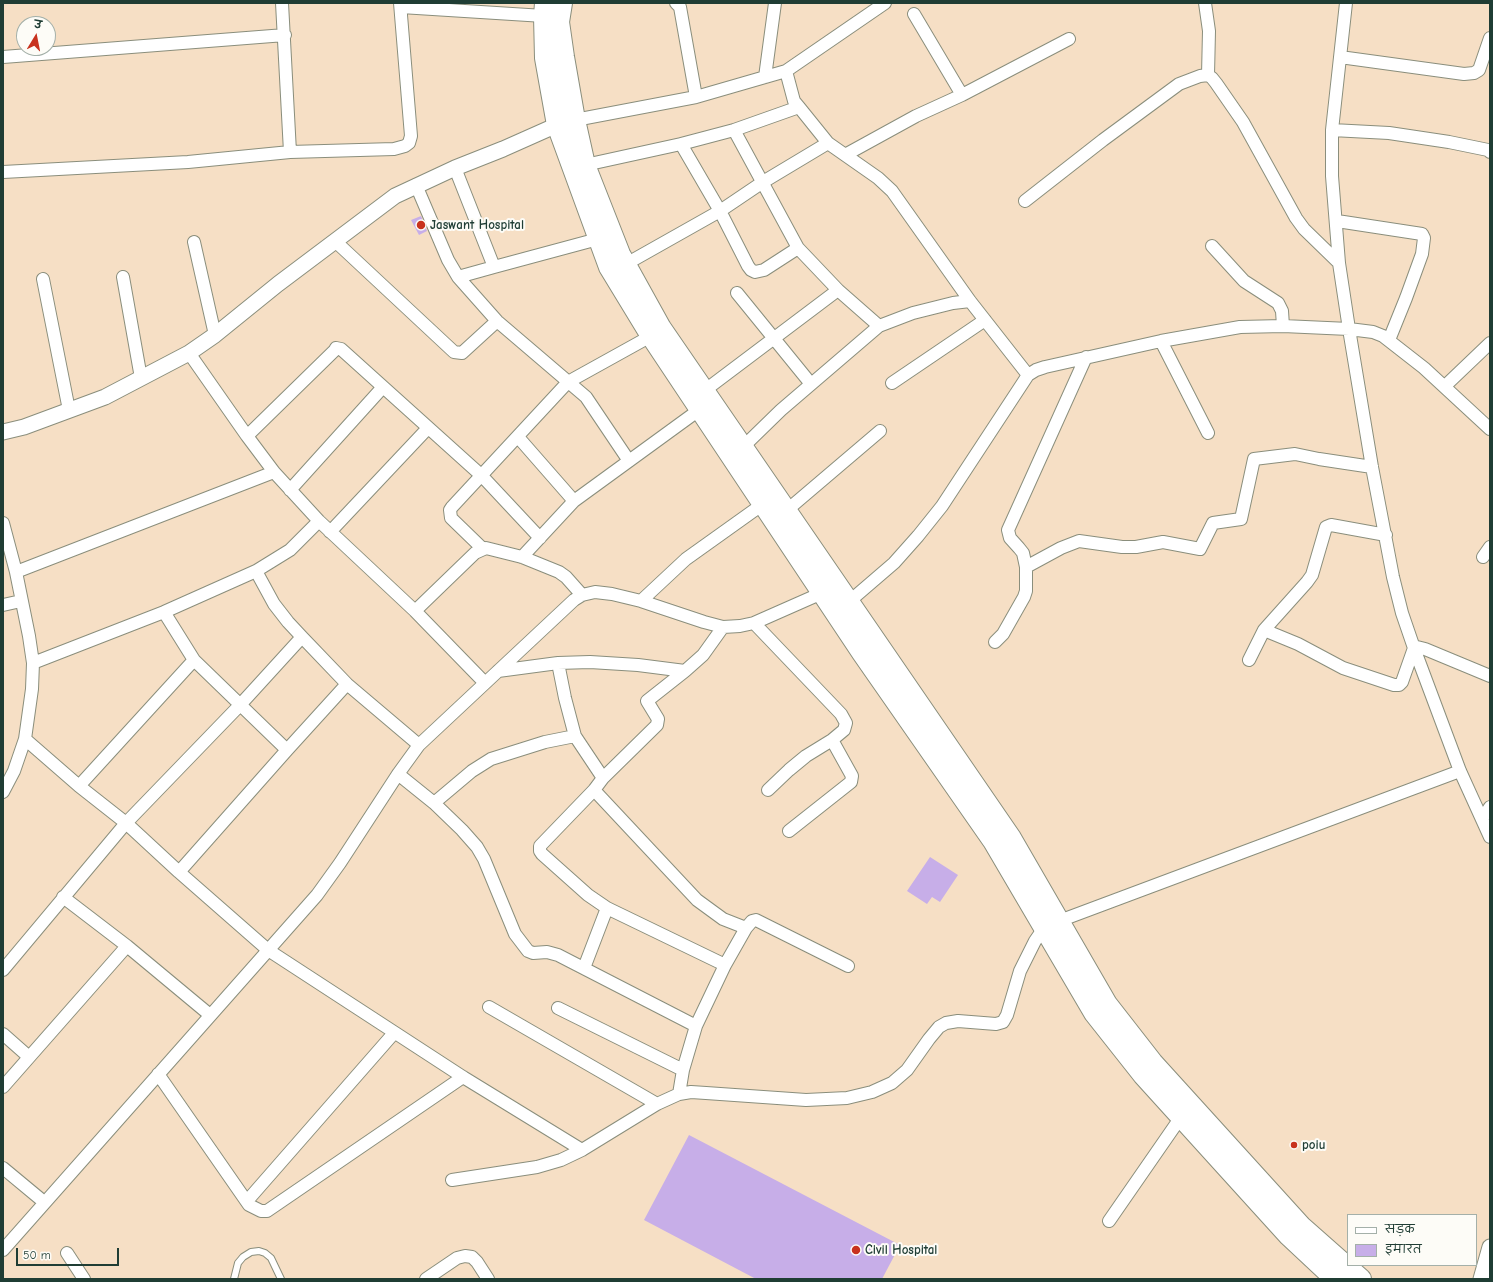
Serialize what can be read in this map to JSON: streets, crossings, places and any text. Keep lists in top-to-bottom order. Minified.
{"places":["Jaswant Hospital","poiu","Civil Hospital"],"legend":["सड़क","इमारत"],"scale_bar":"50 m","north":"top"}
